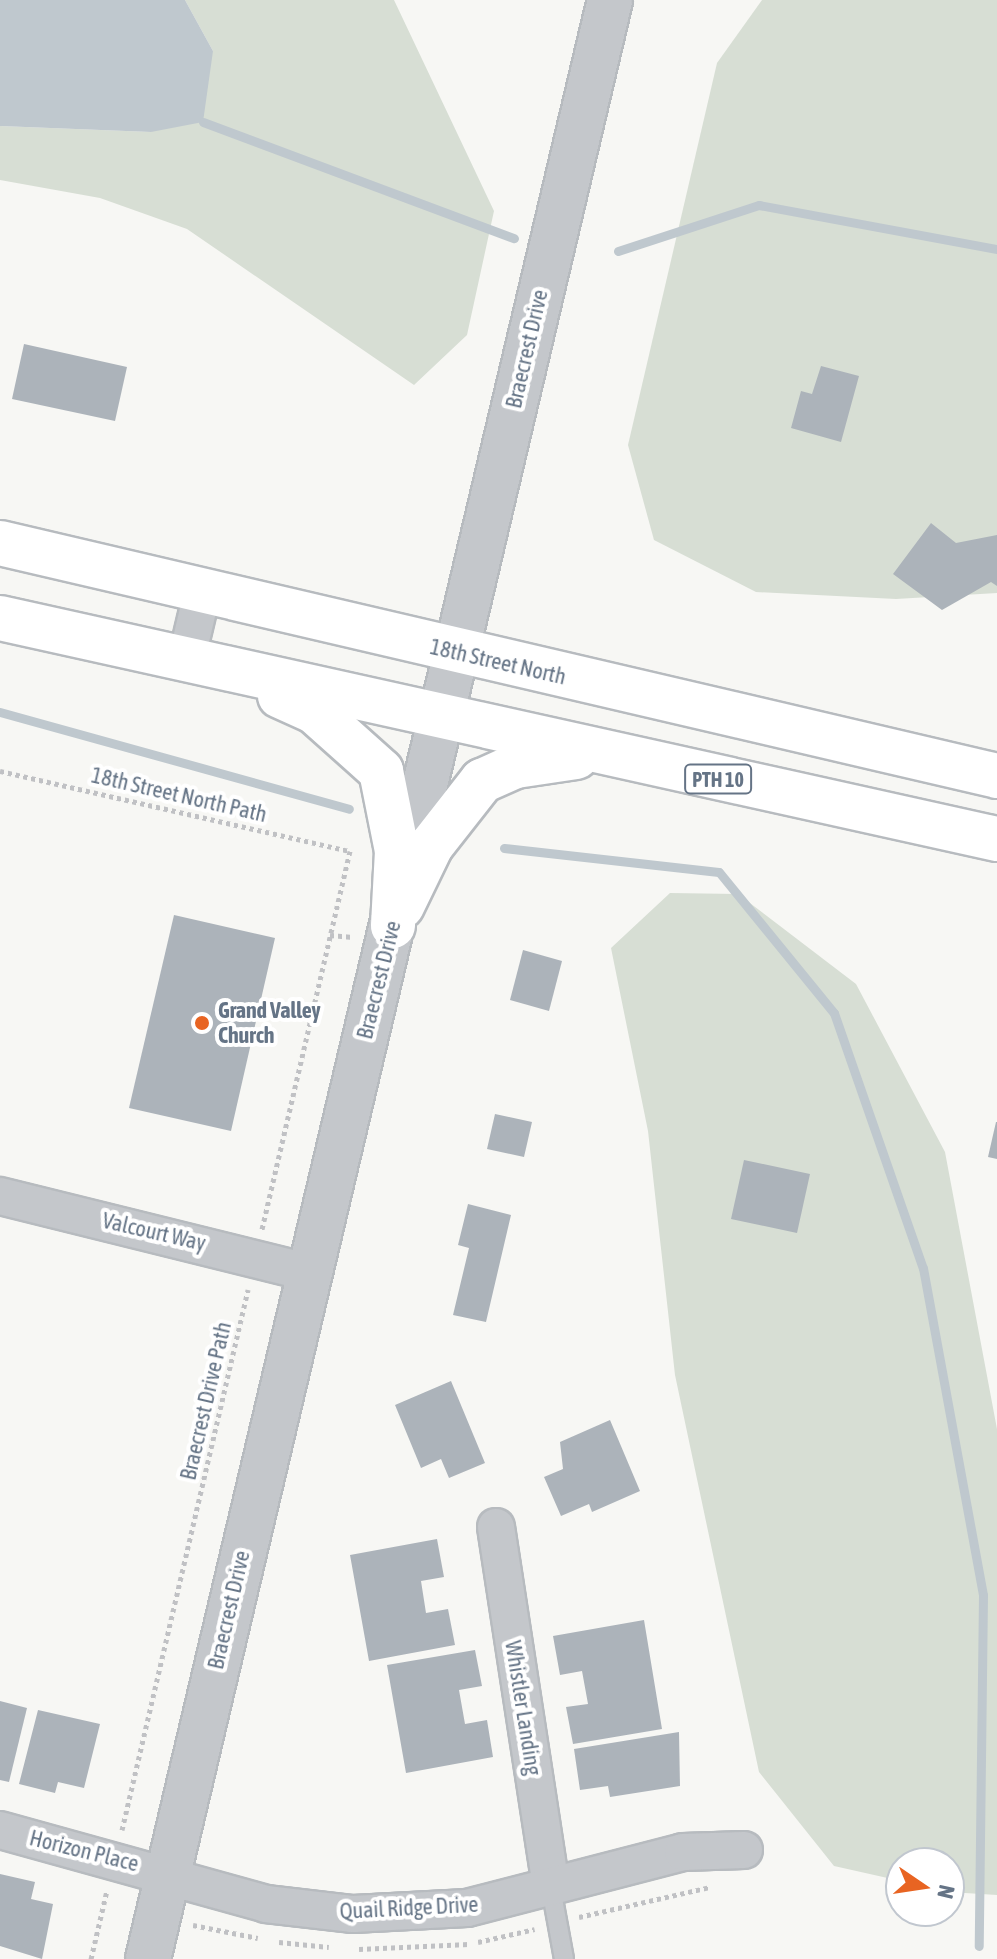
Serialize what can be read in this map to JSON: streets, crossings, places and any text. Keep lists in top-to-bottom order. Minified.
{"streets":{"main road":["18th Street North","PTH 10"],"street":["Braecrest Drive","Valcourt Way","Whistler Landing","Horizon Place","Quail Ridge Drive"],"path":["18th Street North Path","Braecrest Drive Path"]},"crossings":[["Braecrest Drive","18th Street North"],["Braecrest Drive","PTH 10"],["Braecrest Drive","Valcourt Way"],["Braecrest Drive","Horizon Place"],["Braecrest Drive","Quail Ridge Drive"],["18th Street North Path","Braecrest Drive Path"],["Valcourt Way","Braecrest Drive Path"],["Braecrest Drive Path","Horizon Place"],["Whistler Landing","Quail Ridge Drive"],["Horizon Place","Quail Ridge Drive"]],"places":["Grand Valley Church"],"north":"right"}
